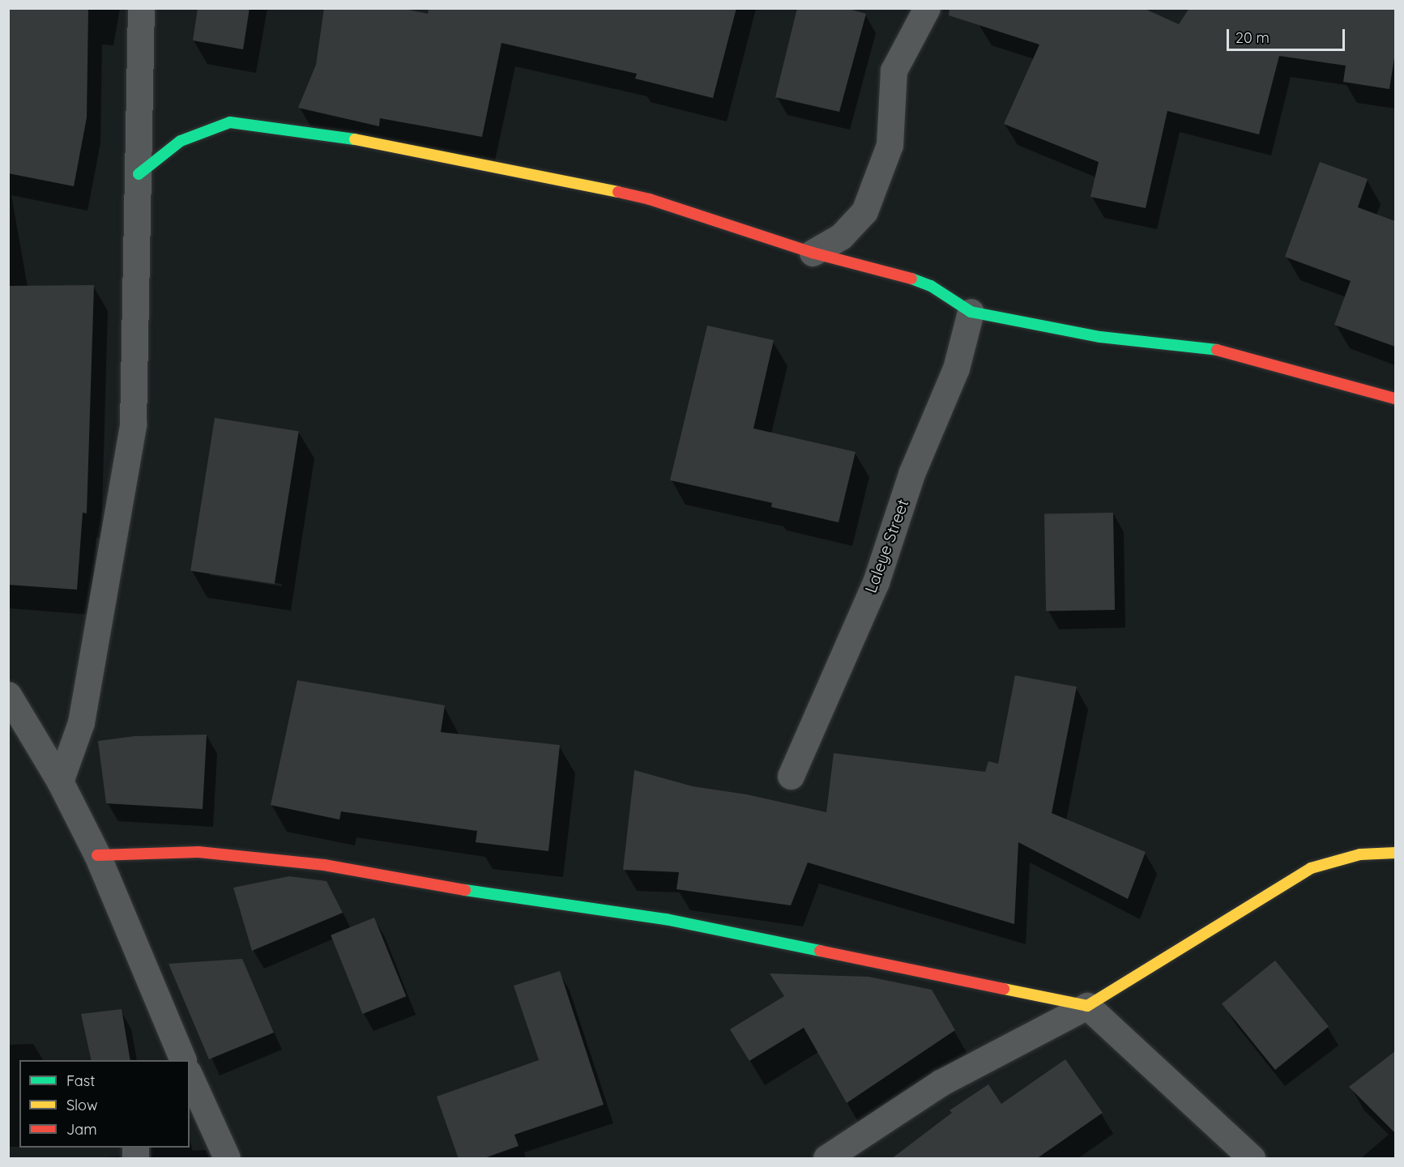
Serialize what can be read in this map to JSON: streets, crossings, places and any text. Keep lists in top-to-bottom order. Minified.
{"streets":{"street":["Laleye Street"]},"legend":["Fast","Slow","Jam"],"scale_bar":"20 m"}
